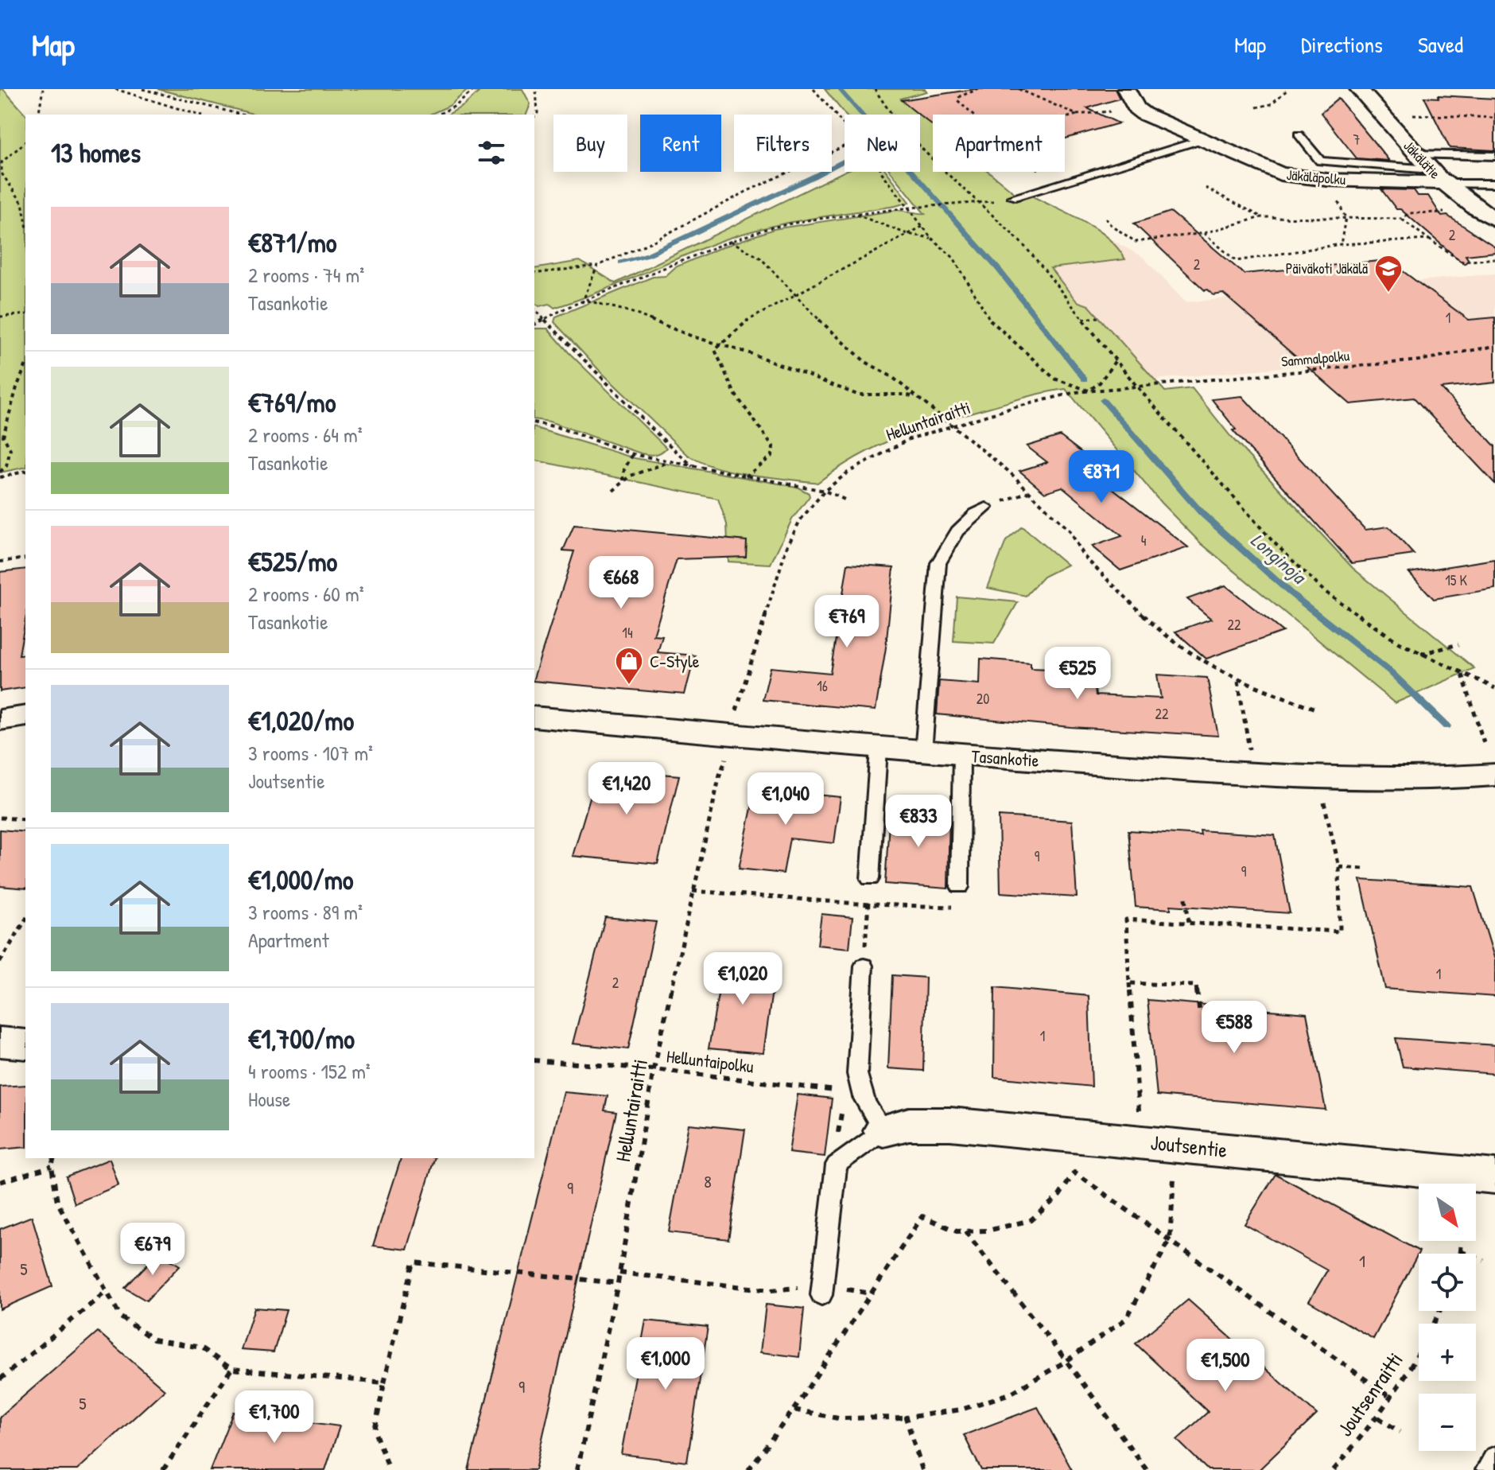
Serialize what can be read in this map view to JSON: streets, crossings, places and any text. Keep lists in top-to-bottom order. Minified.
{"streets":{"street":["Jäkälätie","Jäkäläpolku","Tasankotie","Joutsentie"],"path":["Sammalpolku","Helluntairaitti","Helluntaipolku","Joutsenraitti"]},"crossings":[["Jäkälätie","Jäkäläpolku"],["Sammalpolku","Helluntairaitti"],["Helluntairaitti","Helluntaipolku"]],"water":["Longinoja"],"places":{"school or university":["Päiväkoti Jäkälä"],"shop":["C-Style"]},"house_numbers":["7","2","2","1","4","15 K","22","14","16","20","22","9","9","1","2","1","8","9","1","5","9","5"],"north":"bottom right","page":{"header":"Map","nav":["Map","Directions","Saved"],"chip":["Buy","Rent","Filters","New","Apartment"],"heading":"13 homes","list":[{"name":"€871/mo","note":"2 rooms · 74 m² · Tasankotie"},{"name":"€769/mo","note":"2 rooms · 64 m² · Tasankotie"},{"name":"€525/mo","note":"2 rooms · 60 m² · Tasankotie"},{"name":"€1,020/mo","note":"3 rooms · 107 m² · Joutsentie"},{"name":"€1,000/mo","note":"3 rooms · 89 m² · Apartment"},{"name":"€1,700/mo","note":"4 rooms · 152 m² · House"}],"price":["€871","€668","€769","€525","€1,420","€1,040","€833","€1,020","€588","€679","€1,000","€1,500","€1,700"],"map_buttons":["+","−"]}}
